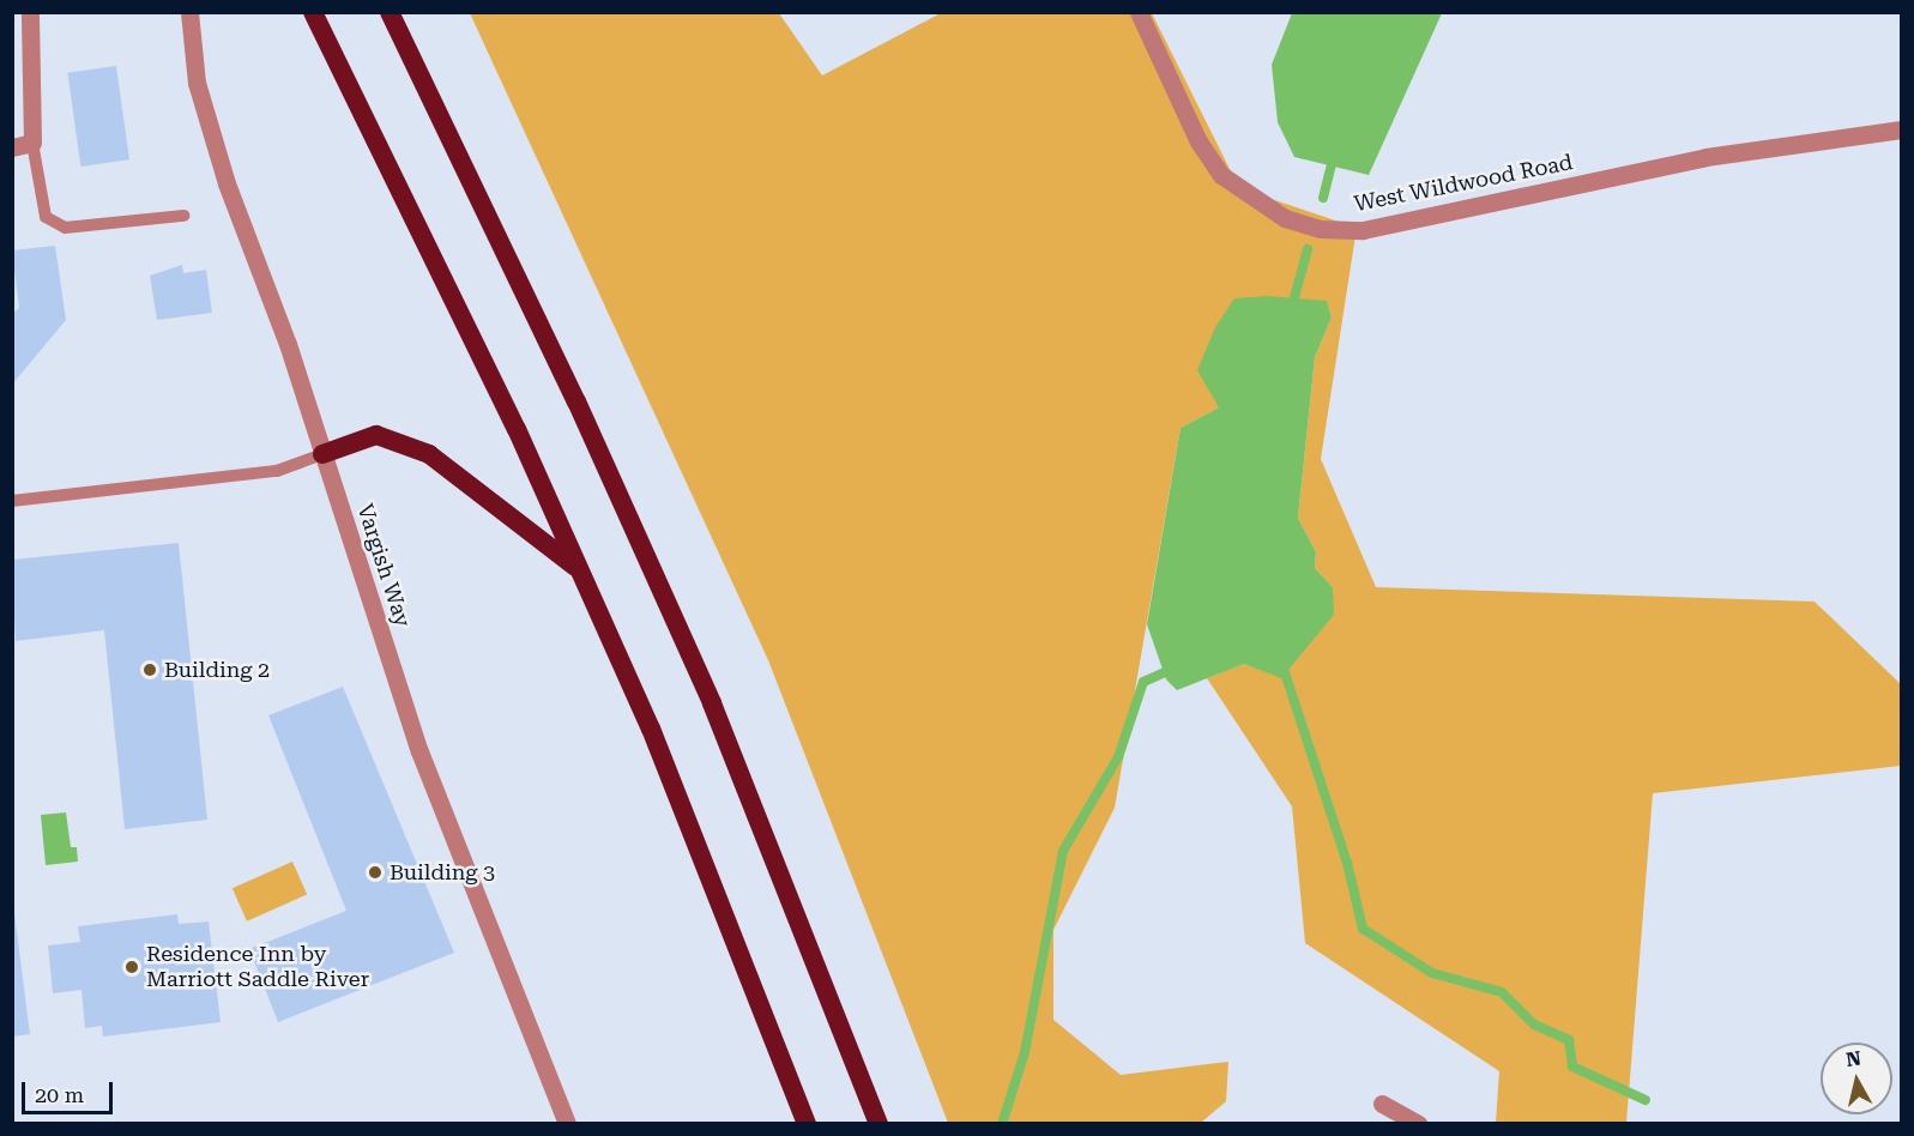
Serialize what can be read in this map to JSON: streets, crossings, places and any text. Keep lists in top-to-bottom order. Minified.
{"streets":{"street":["West Wildwood Road","Vargish Way"]},"places":["Building 2","Building 3","Residence Inn by Marriott Saddle River"],"scale_bar":"20 m","north":"top"}
